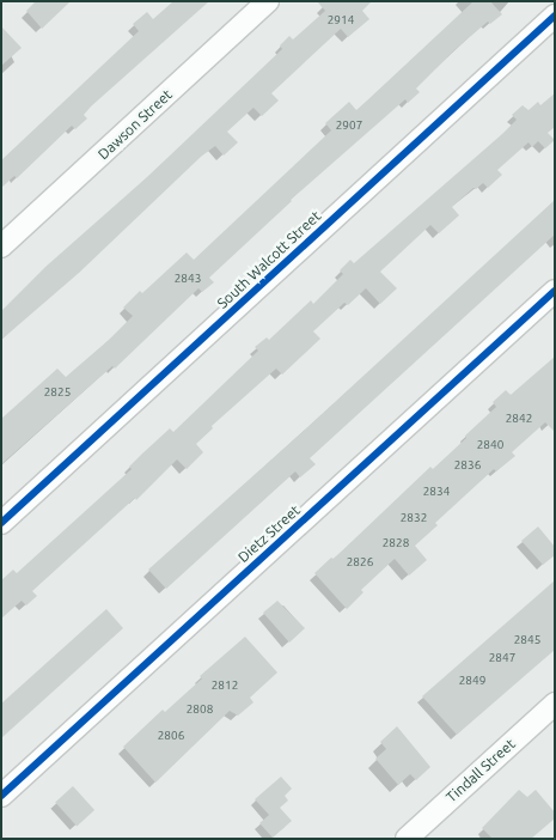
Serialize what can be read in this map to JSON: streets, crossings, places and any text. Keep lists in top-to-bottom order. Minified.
{"streets":{"street":["Dawson Street","South Walcott Street","Dietz Street","Tindall Street"]},"house_numbers":["2914","2907","2843","2825","2842","2840","2836","2834","2832","2828","2826","2845","2847","2849","2812","2808","2806"]}
